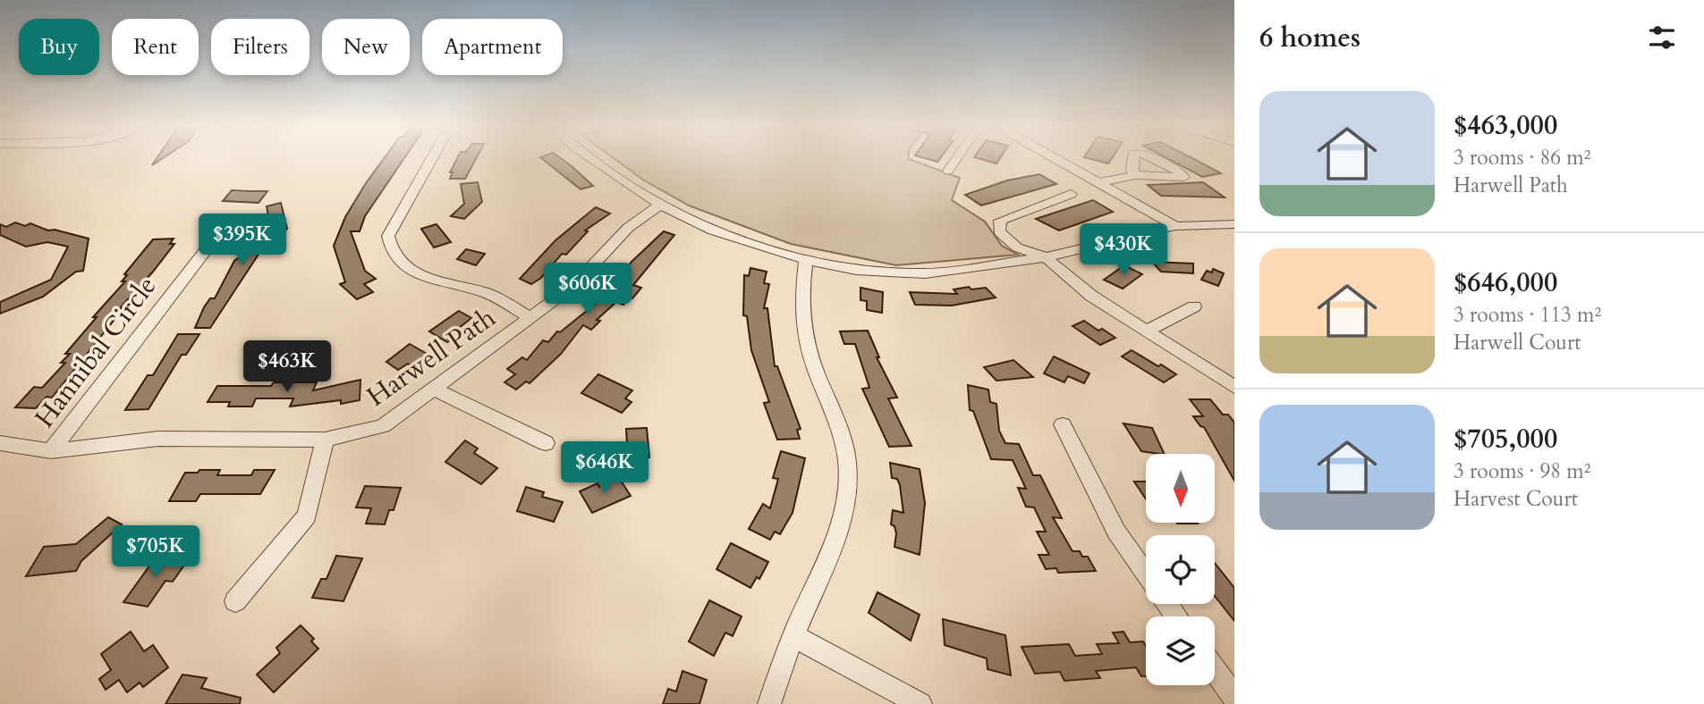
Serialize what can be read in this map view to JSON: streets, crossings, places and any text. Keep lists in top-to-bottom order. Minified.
{"streets":{"street":["Hannibal Circle","Harwell Path"]},"crossings":[["Hannibal Circle","Harwell Path"]],"north":"bottom","page":{"heading":"6 homes","chip":["Buy","Rent","Filters","New","Apartment"],"list":[{"name":"$463,000","note":"3 rooms · 86 m² · Harwell Path"},{"name":"$646,000","note":"3 rooms · 113 m² · Harwell Court"},{"name":"$705,000","note":"3 rooms · 98 m² · Harvest Court"}],"price":["$395K","$430K","$606K","$463K","$646K","$705K"]}}
